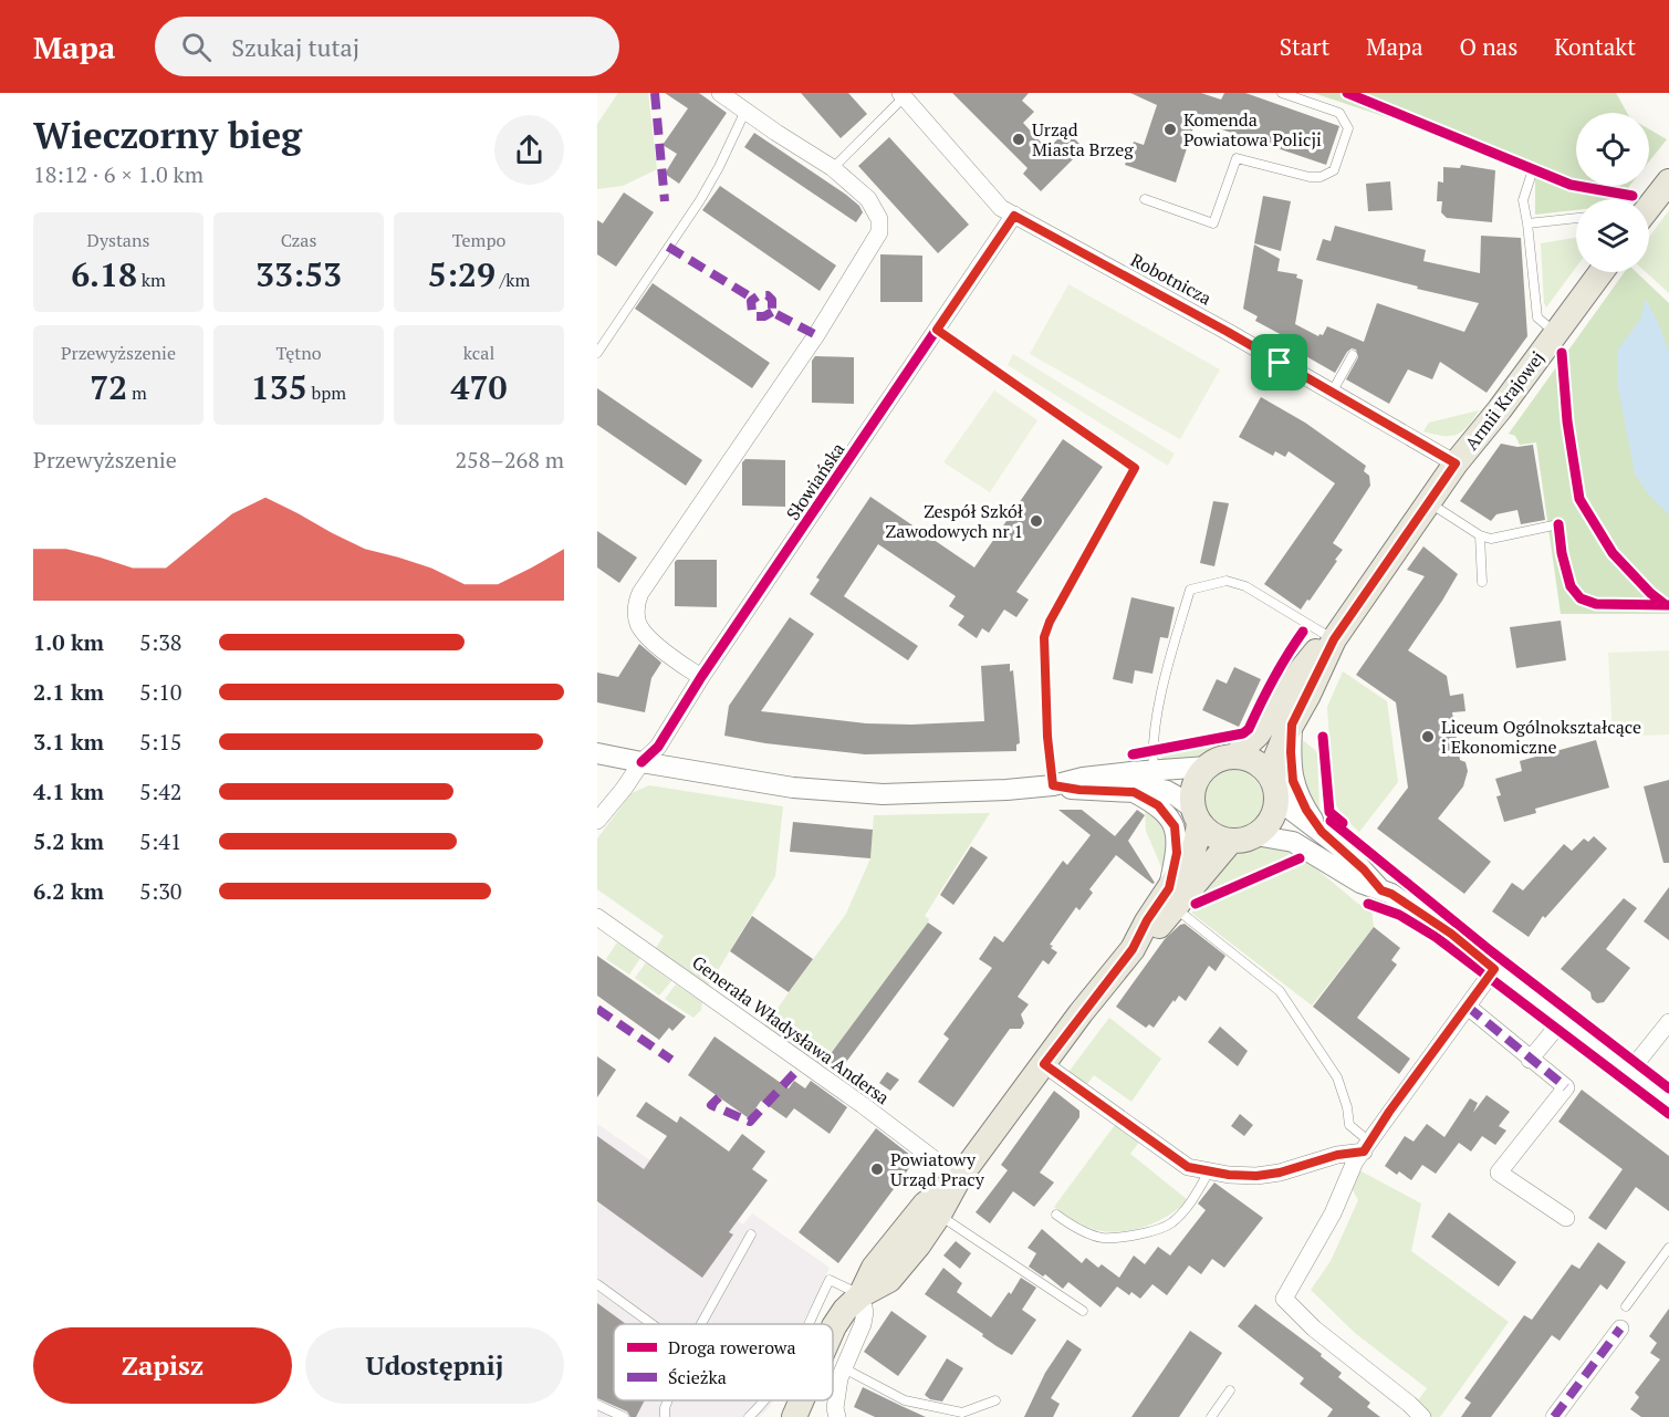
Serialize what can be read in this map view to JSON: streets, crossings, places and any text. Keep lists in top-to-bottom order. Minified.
{"streets":{"main road":["Armii Krajowej"],"street":["Robotnicza","Słowiańska","Generała Władysława Andersa"]},"crossings":[["Robotnicza","Armii Krajowej"],["Robotnicza","Słowiańska"]],"places":["Komenda Powiatowa Policji","Urząd Miasta Brzeg","Zespół Szkół Zawodowych nr 1","Liceum Ogólnokształcące i Ekonomiczne","Powiatowy Urząd Pracy"],"legend":["Droga rowerowa","Ścieżka"],"page":{"header":"Mapa","search":"Szukaj tutaj","nav":["Start","Mapa","O nas","Kontakt"],"heading":["Wieczorny bieg","18:12 · 6 × 1.0 km"],"stats":[["Dystans","6.18 km"],["Czas","33:53"],["Tempo","5:29 /km"],["Przewyższenie","72 m"],["Tętno","135 bpm"],["kcal","470"]],"chart":["Przewyższenie","258–268 m"],"list":[{"name":"1.0 km","note":"5:38"},{"name":"2.1 km","note":"5:10"},{"name":"3.1 km","note":"5:15"},{"name":"4.1 km","note":"5:42"},{"name":"5.2 km","note":"5:41"},{"name":"6.2 km","note":"5:30"}],"buttons":["Zapisz","Udostępnij"]}}
